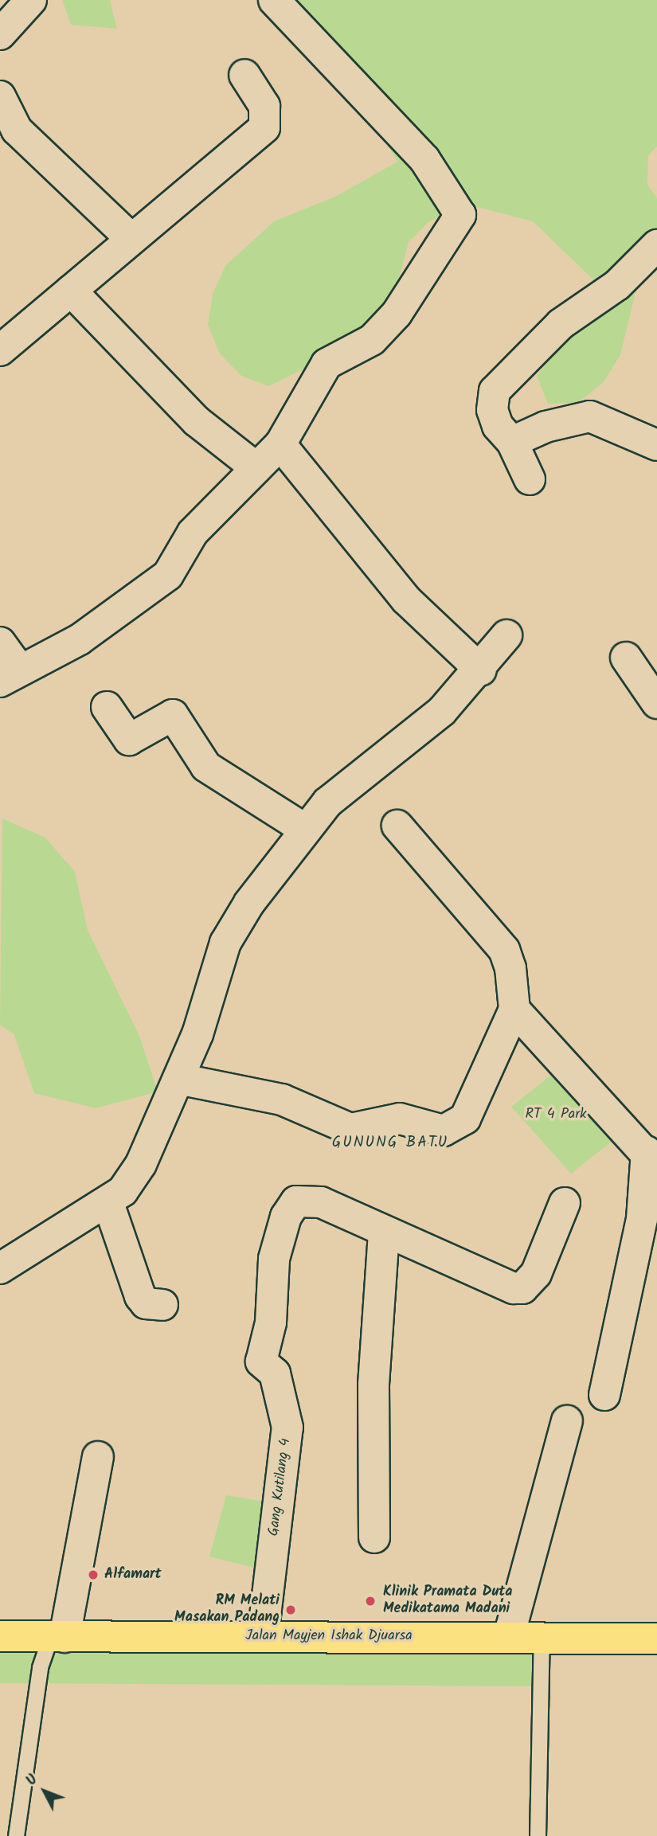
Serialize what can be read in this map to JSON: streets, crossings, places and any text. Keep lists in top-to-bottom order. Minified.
{"streets":{"main road":["Jalan Mayjen Ishak Djuarsa"],"street":["Gang Kutilang 4"]},"crossings":[["Gang Kutilang 4","Jalan Mayjen Ishak Djuarsa"]],"districts":["GUNUNG BATU"],"parks":["RT 4 Park"],"places":["Alfamart","Klinik Pramata Duta Medikatama Madani","RM Melati Masakan Padang"],"north":"top left"}
